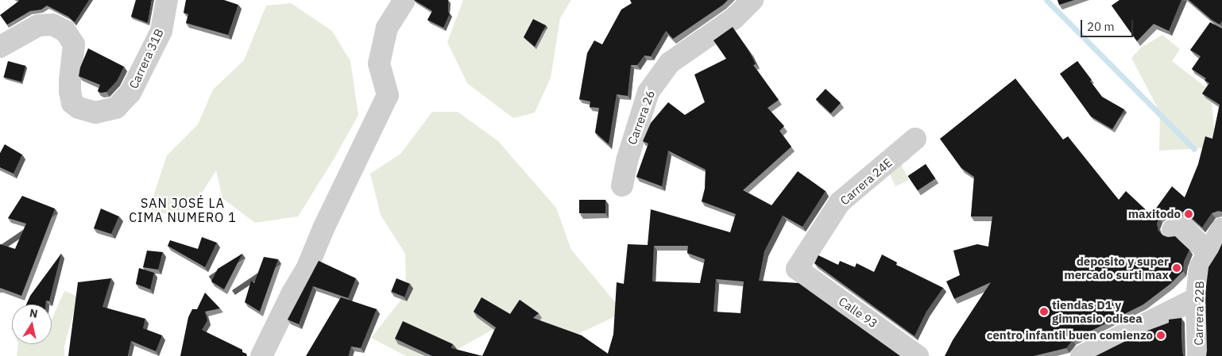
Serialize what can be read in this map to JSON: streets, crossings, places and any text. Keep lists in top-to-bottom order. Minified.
{"streets":{"street":["Carrera 31B","Carrera 26","Carrera 24E","Calle 93","Carrera 22B"]},"crossings":[["Carrera 24E","Calle 93"]],"districts":["SAN JOSÉ LA CIMA NUMERO 1"],"places":["maxitodo","deposito y super mercado surti max","tiendas D1 y gimnasio odisea","centro infantil buen comienzo"],"scale_bar":"20 m","north":"top"}
